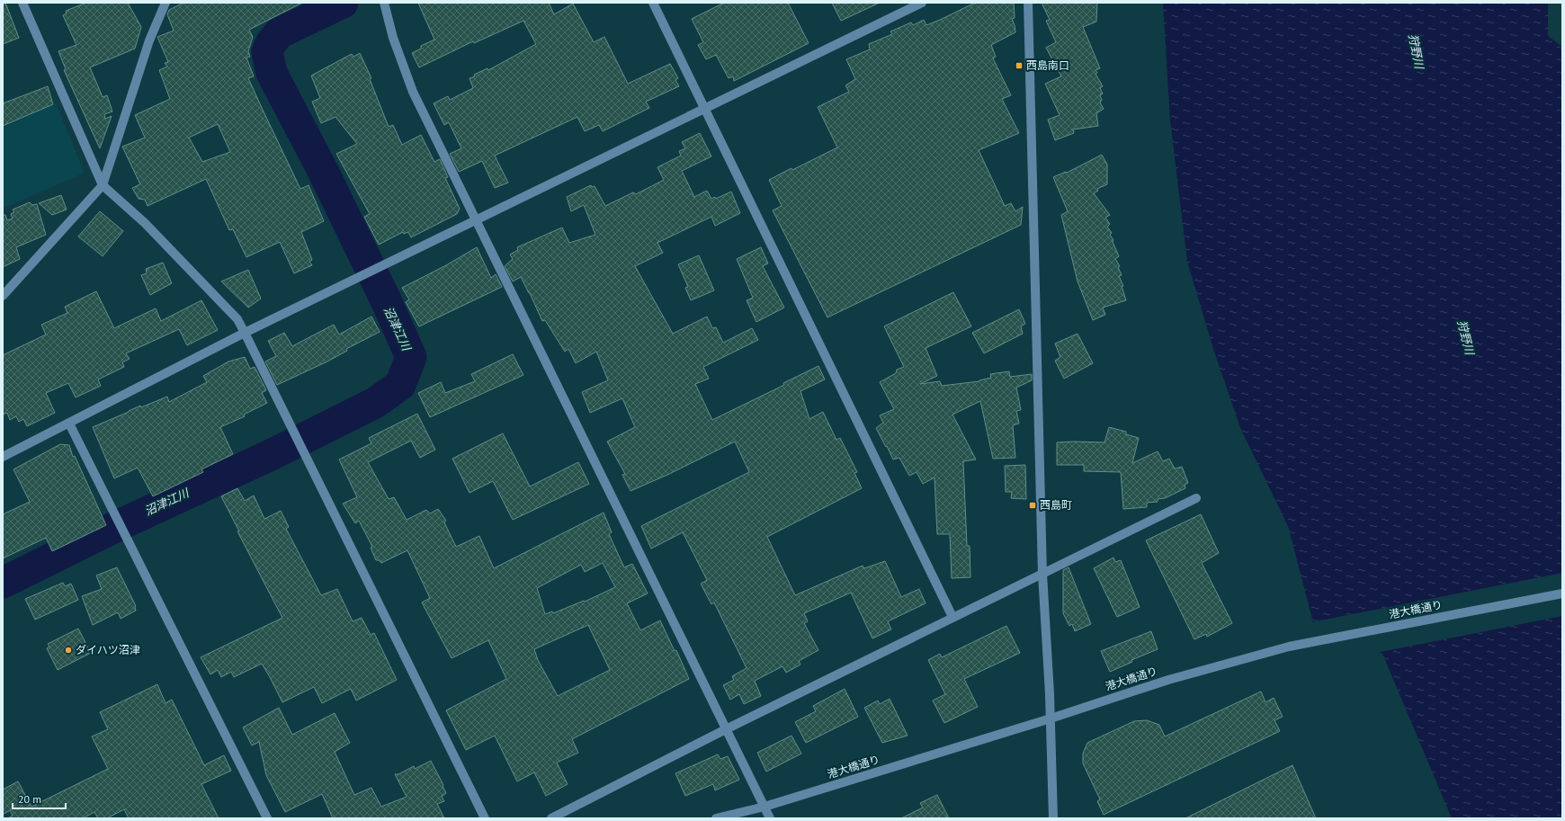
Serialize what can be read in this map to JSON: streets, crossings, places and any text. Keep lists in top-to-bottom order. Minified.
{"streets":{"street":["港大橋通り"]},"water":["狩野川","沼津江川"],"places":{"transit":["西島南口","西島町"],"other":["ダイハツ沼津"]},"scale_bar":"20 m"}
